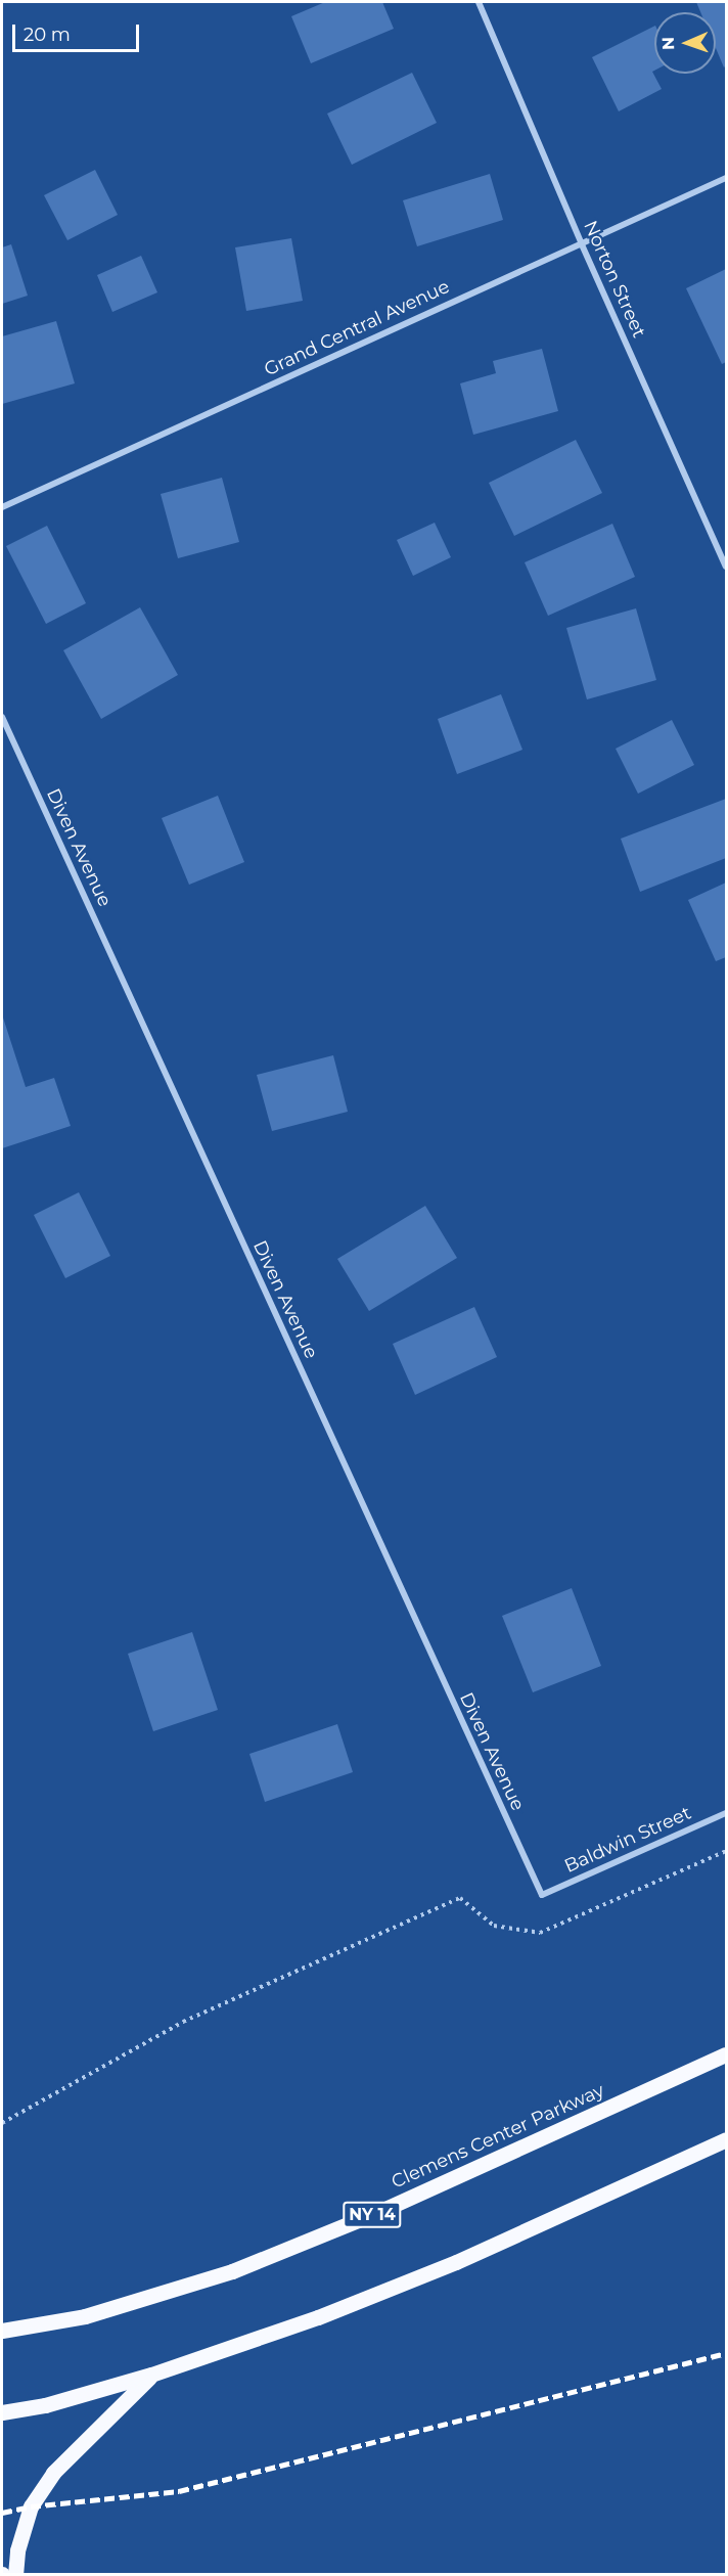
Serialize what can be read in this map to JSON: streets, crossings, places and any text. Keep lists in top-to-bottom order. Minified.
{"streets":{"main road":["Clemens Center Parkway","NY 14"],"street":["Norton Street","Grand Central Avenue","Diven Avenue","Baldwin Street"]},"crossings":[["Norton Street","Grand Central Avenue"],["Diven Avenue","Baldwin Street"]],"scale_bar":"20 m","north":"left"}
